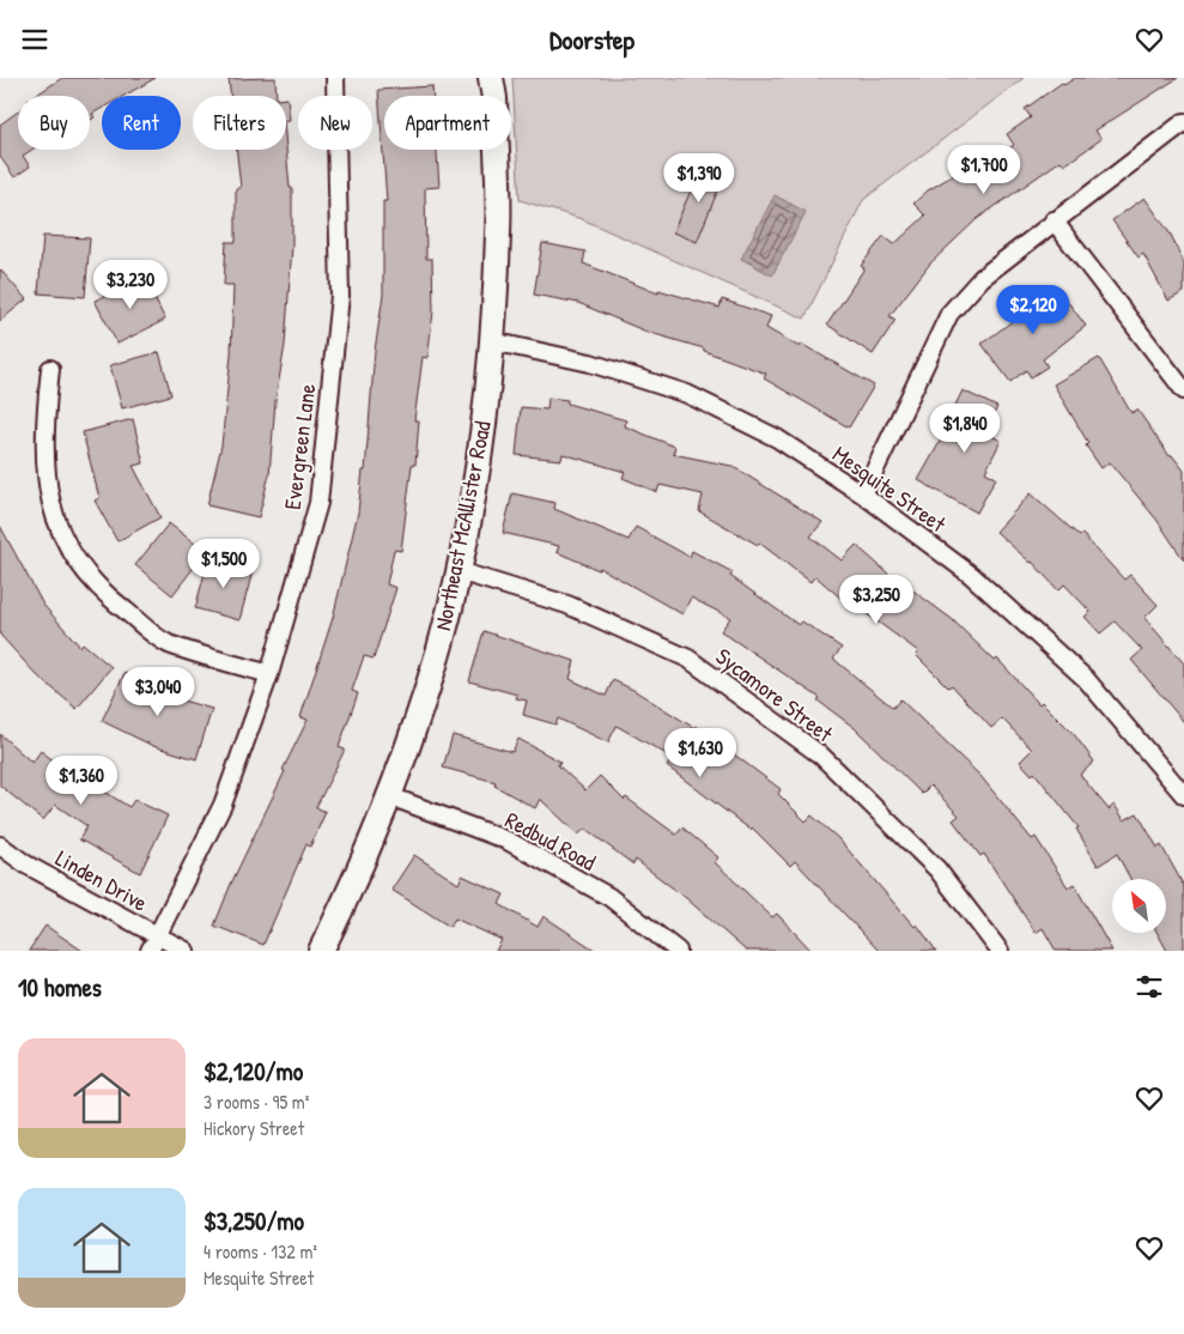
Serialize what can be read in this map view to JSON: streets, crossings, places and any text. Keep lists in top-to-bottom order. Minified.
{"streets":{"street":["Evergreen Lane","Mesquite Street","Northeast McAllister Road","Sycamore Street","Redbud Road","Linden Drive"]},"crossings":[["Evergreen Lane","Linden Drive"],["Mesquite Street","Northeast McAllister Road"],["Northeast McAllister Road","Sycamore Street"],["Northeast McAllister Road","Redbud Road"]],"north":"top left","page":{"header":"Doorstep","chip":["Buy","Rent","Filters","New","Apartment"],"price":["$1,700","$1,390","$3,230","$2,120","$1,840","$1,500","$3,250","$3,040","$1,630","$1,360"],"heading":"10 homes","list":[{"name":"$2,120/mo","note":"3 rooms · 95 m² · Hickory Street"},{"name":"$3,250/mo","note":"4 rooms · 132 m² · Mesquite Street"}]}}
